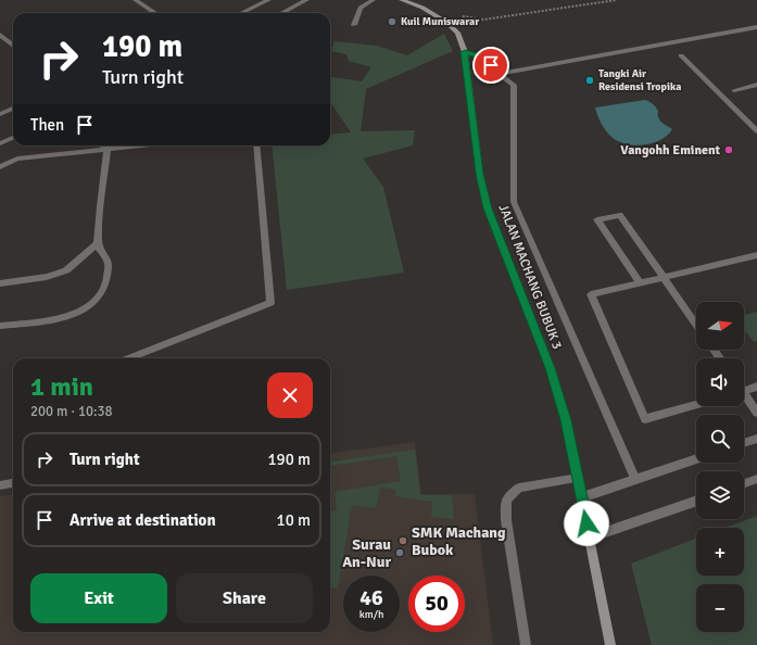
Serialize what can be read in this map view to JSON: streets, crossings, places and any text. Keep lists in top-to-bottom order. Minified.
{"streets":{"main road":["JALAN MACHANG BUBUK 3"]},"places":["Kuil Muniswarar","Tangki Air Residensi Tropika","Vangohh Eminent","SMK Machang Bubok","Surau An-Nur"],"north":"right","page":{"turn":["190 m","Turn right"],"then":"Then","map_buttons":["+","−"],"heading":["1 min","200 m · 10:38"],"list":[{"name":"Turn right","value":"190 m"},{"name":"Arrive at destination","value":"10 m"}],"buttons":["Exit","Share"],"speed":"46 km/h","limit":"50"}}
